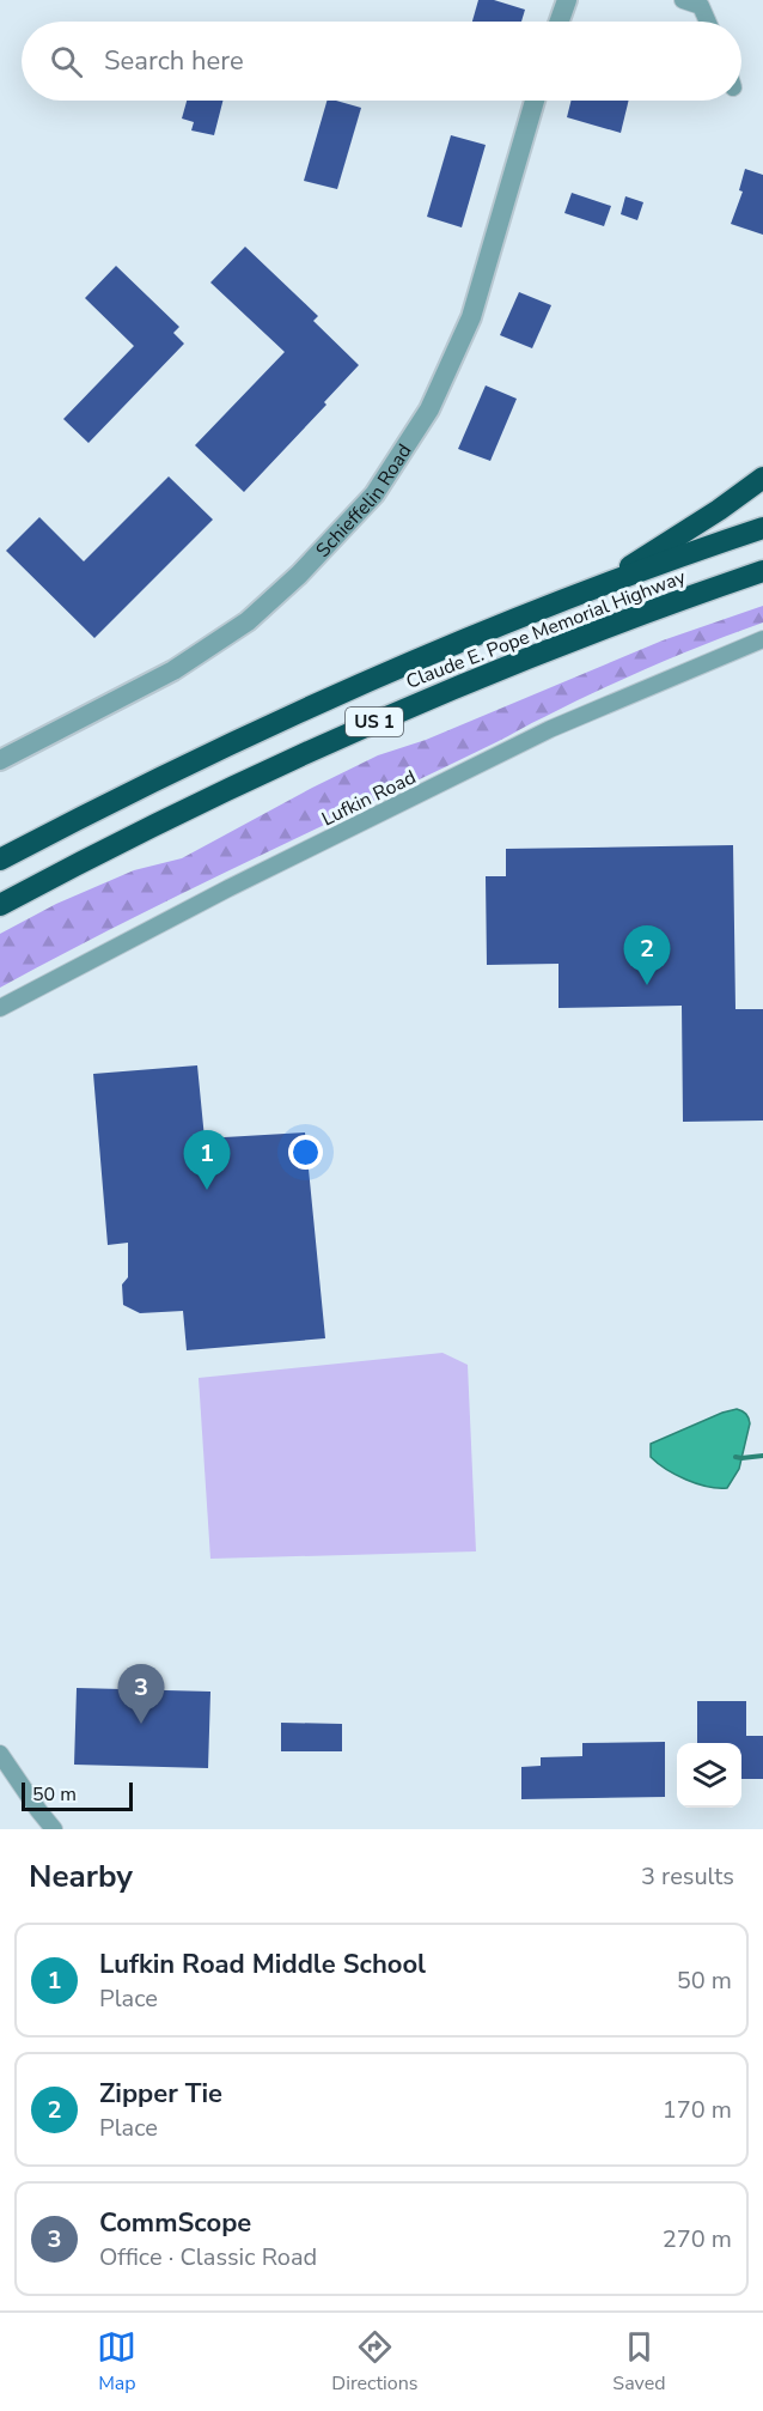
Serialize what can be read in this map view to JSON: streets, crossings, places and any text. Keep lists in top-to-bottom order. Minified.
{"streets":{"highway":["Claude E. Pope Memorial Highway","US 1"],"street":["Schieffelin Road","Lufkin Road"]},"scale_bar":"50 m","page":{"search":"Search here","pins":["2","1","3"],"scale":"50 m","heading":["Nearby","3 results"],"list":[{"mark":"1","name":"Lufkin Road Middle School","note":"Place","value":"50 m"},{"mark":"2","name":"Zipper Tie","note":"Place","value":"170 m"},{"mark":"3","name":"CommScope","note":"Office · Classic Road","value":"270 m"}],"nav":["Map","Directions","Saved"]}}
